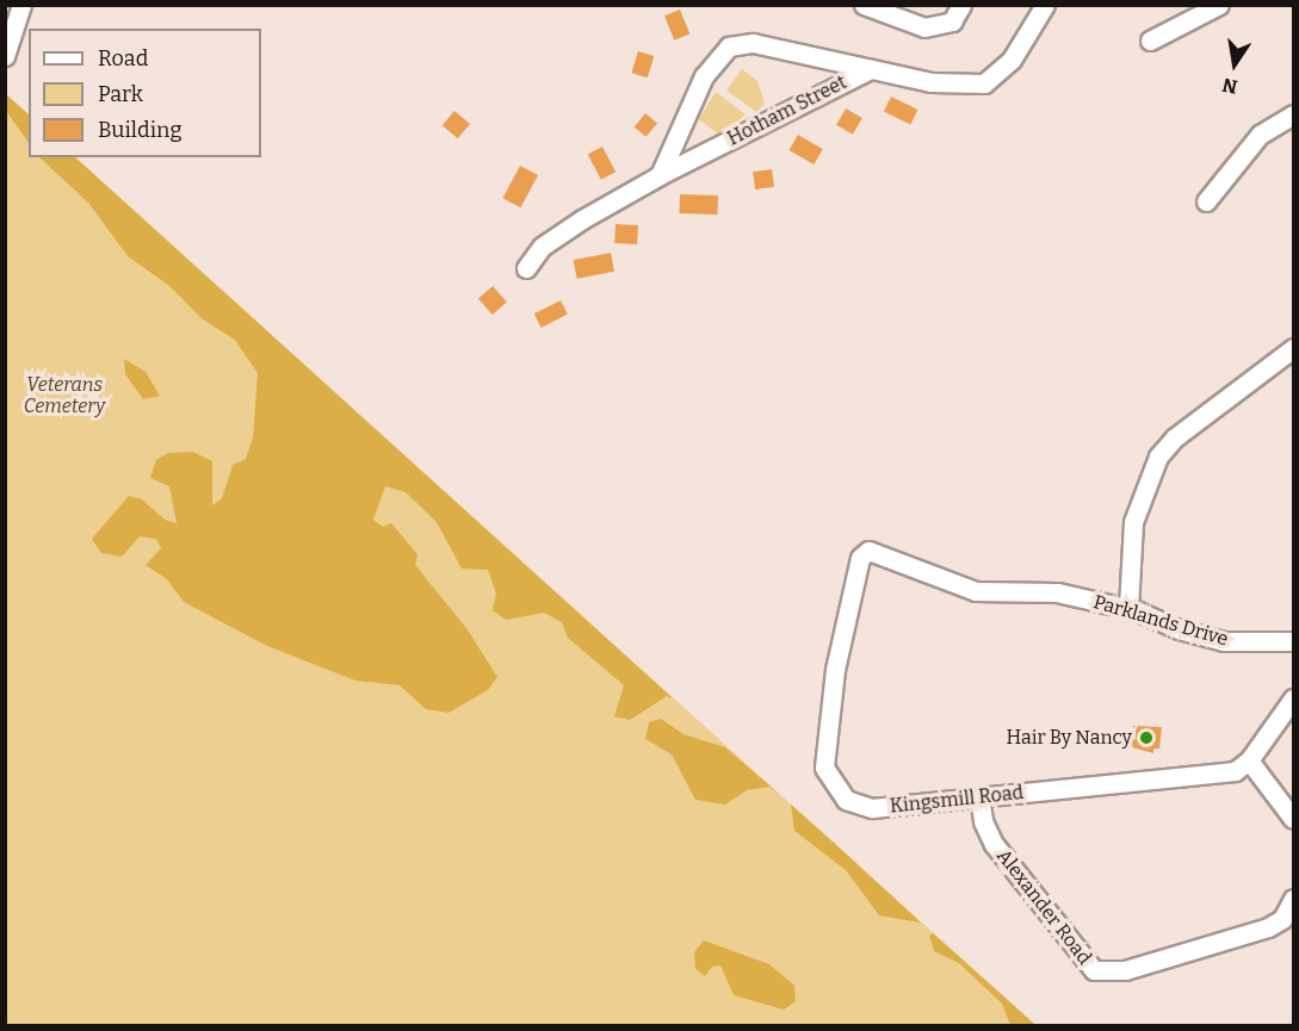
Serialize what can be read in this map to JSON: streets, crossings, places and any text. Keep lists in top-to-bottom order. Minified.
{"streets":{"street":["Hotham Street","Parklands Drive","Kingsmill Road","Alexander Road"]},"crossings":[["Parklands Drive","Kingsmill Road"],["Kingsmill Road","Alexander Road"]],"parks":["Veterans Cemetery"],"places":["Hair By Nancy"],"legend":["Road","Park","Building"],"north":"bottom"}
